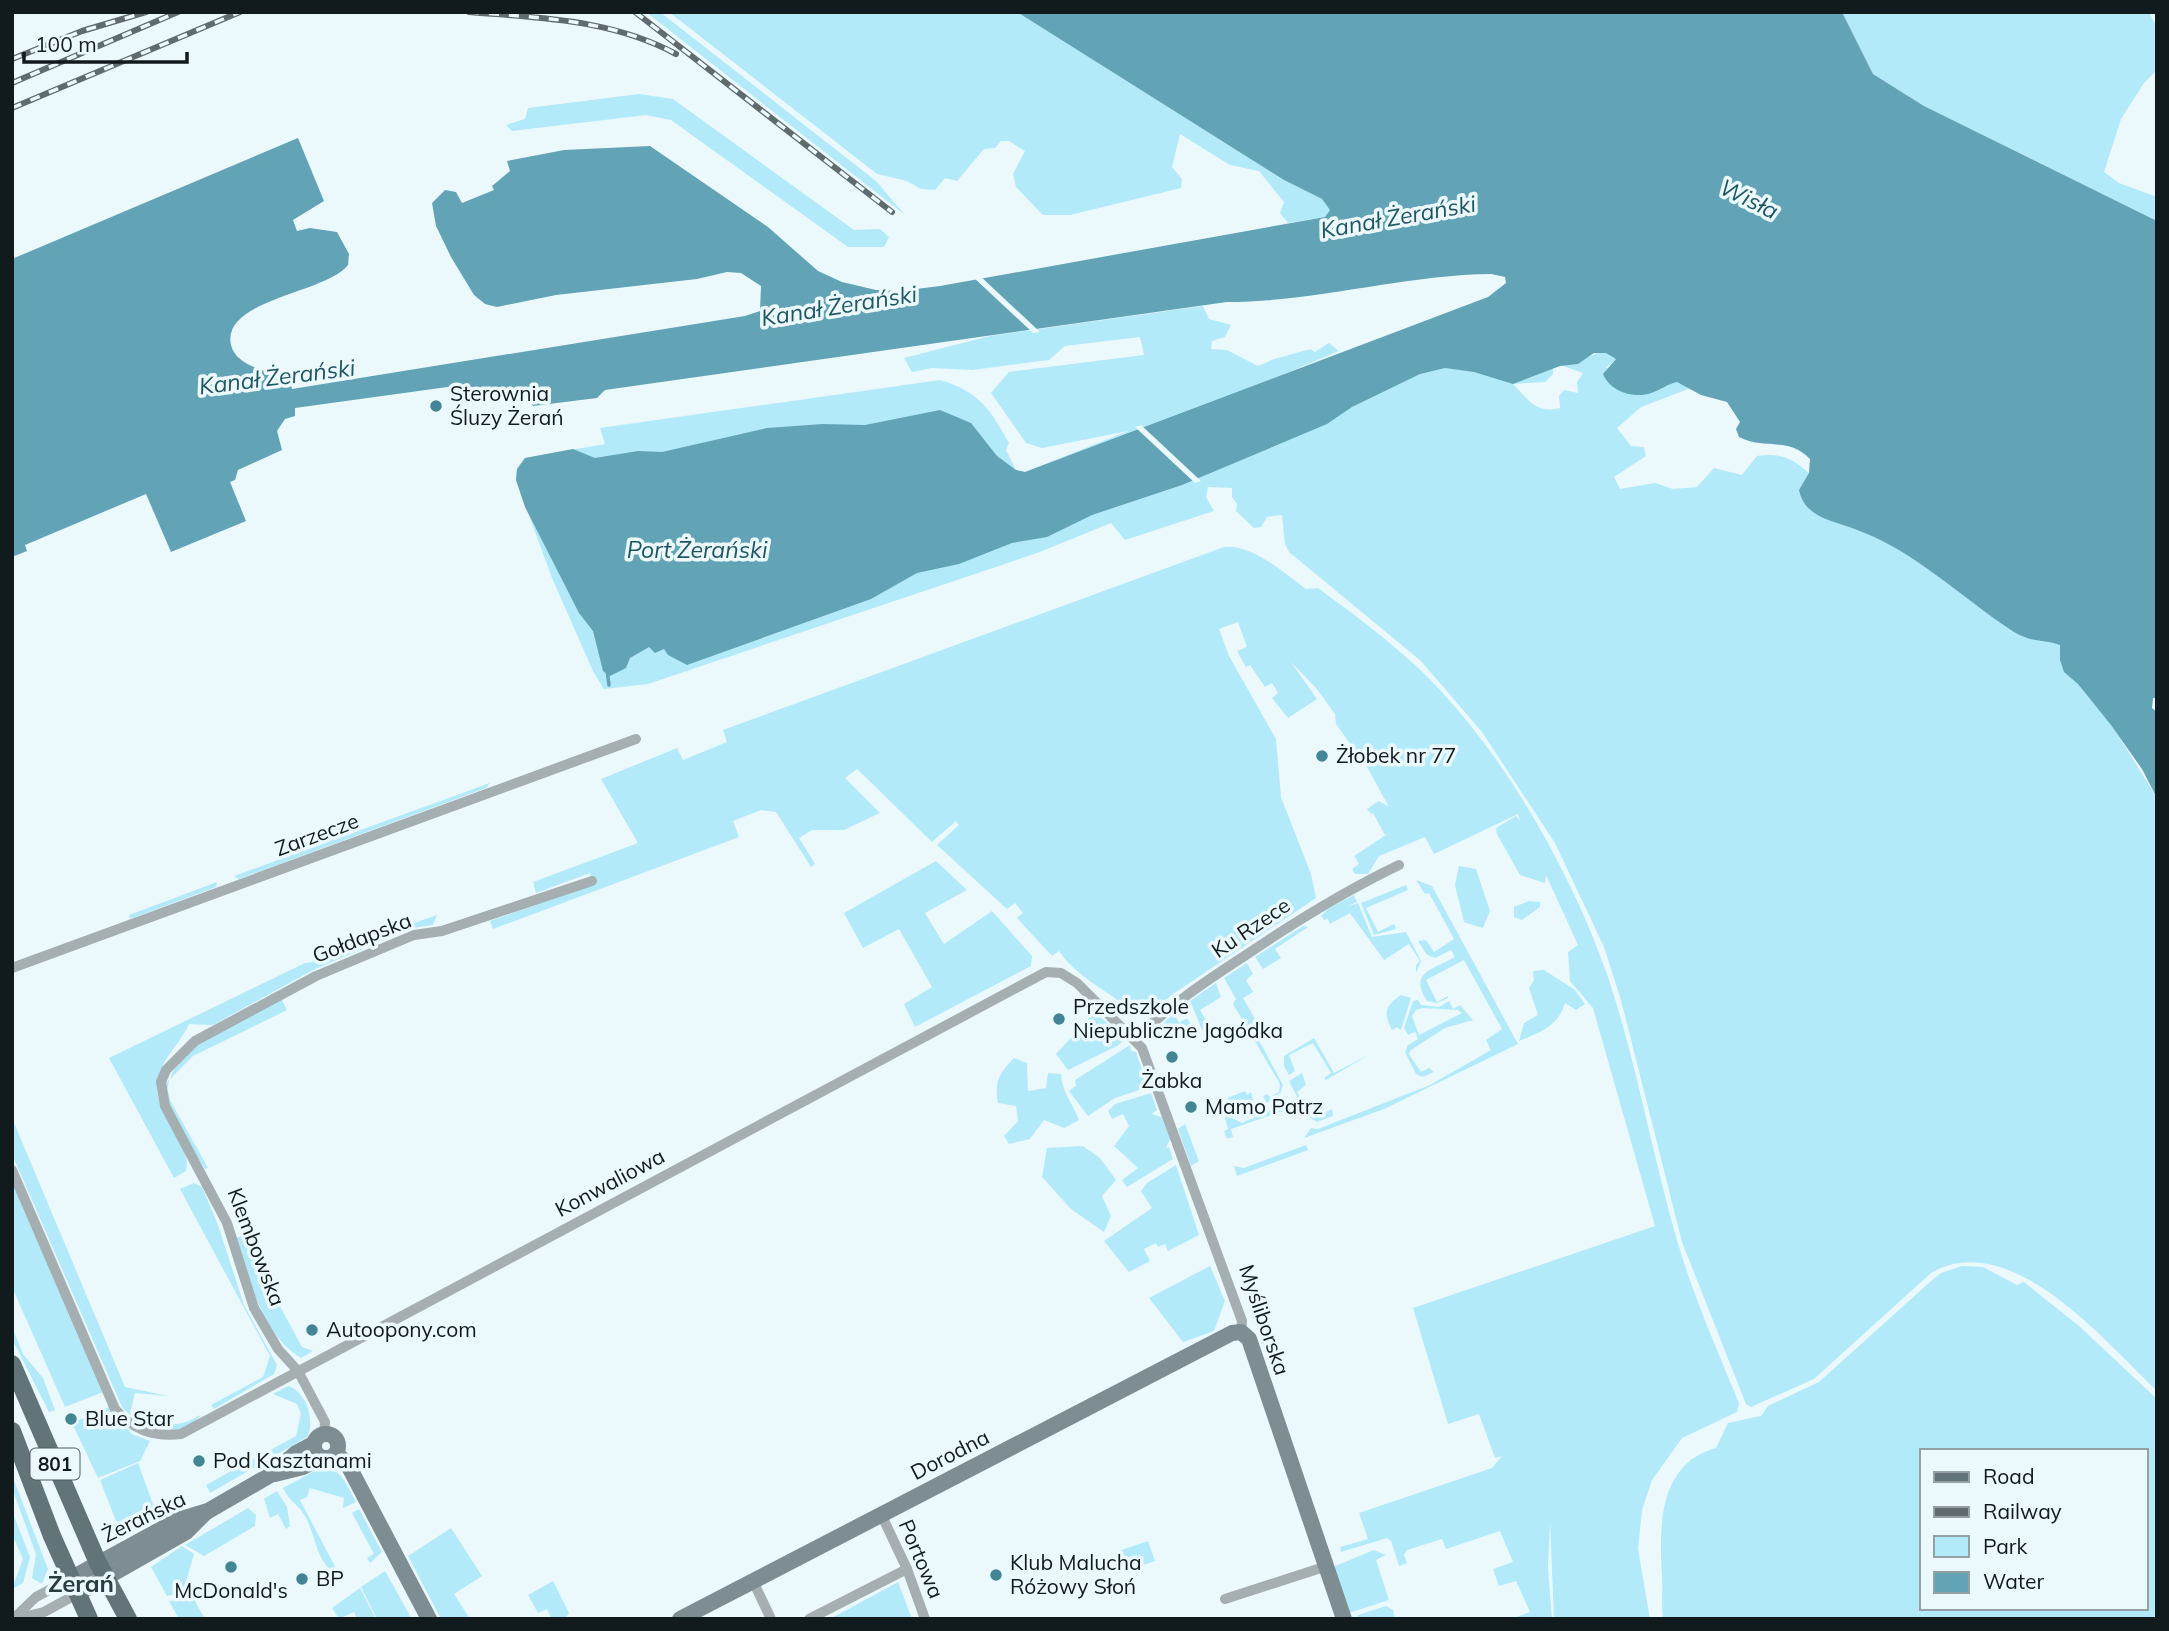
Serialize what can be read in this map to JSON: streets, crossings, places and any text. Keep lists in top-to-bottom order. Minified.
{"streets":{"main road":["801"],"street":["Zarzecze","Ku Rzece","Gołdapska","Konwaliowa","Klembowska","Myśliborska","Dorodna","Żerańska","Portowa"]},"crossings":[["Ku Rzece","Myśliborska"],["Gołdapska","Klembowska"],["Konwaliowa","Klembowska"],["Konwaliowa","Myśliborska"],["Klembowska","Żerańska"],["Myśliborska","Dorodna"],["Dorodna","Portowa"],["801","Żerańska"]],"districts":["Żerań"],"water":["Wisła","Kanał Żerański","Port Żerański"],"places":["Sterownia Śluzy Żerań","Żłobek nr 77","Przedszkole Niepubliczne Jagódka","Żabka","Mamo Patrz","Autoopony.com","Blue Star","Pod Kasztanami","McDonald's","Klub Malucha Różowy Słoń","BP"],"legend":["Road","Railway","Park","Water"],"scale_bar":"100 m"}
